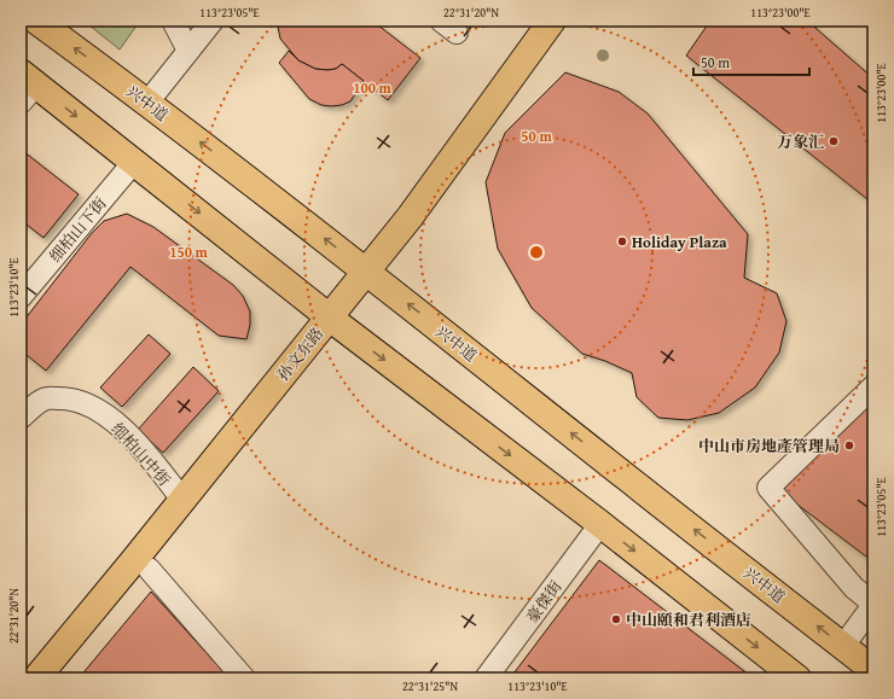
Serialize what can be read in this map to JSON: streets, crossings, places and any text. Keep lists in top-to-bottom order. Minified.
{"streets":{"main road":["兴中道","孙文东路"],"street":["细柏山下街","细柏山中街","豪傑街"]},"crossings":[["兴中道","孙文东路"],["孙文东路","细柏山中街"]],"places":["万象汇","Holiday Plaza","中山市房地產管理局","中山頤和君利酒店"],"scale_bar":"50 m","coordinates":["113°23'05\"E","22°31'20\"N","113°23'00\"E","113°23'10\"E","22°31'25\"N"],"rings":["100 m","50 m","150 m"]}
